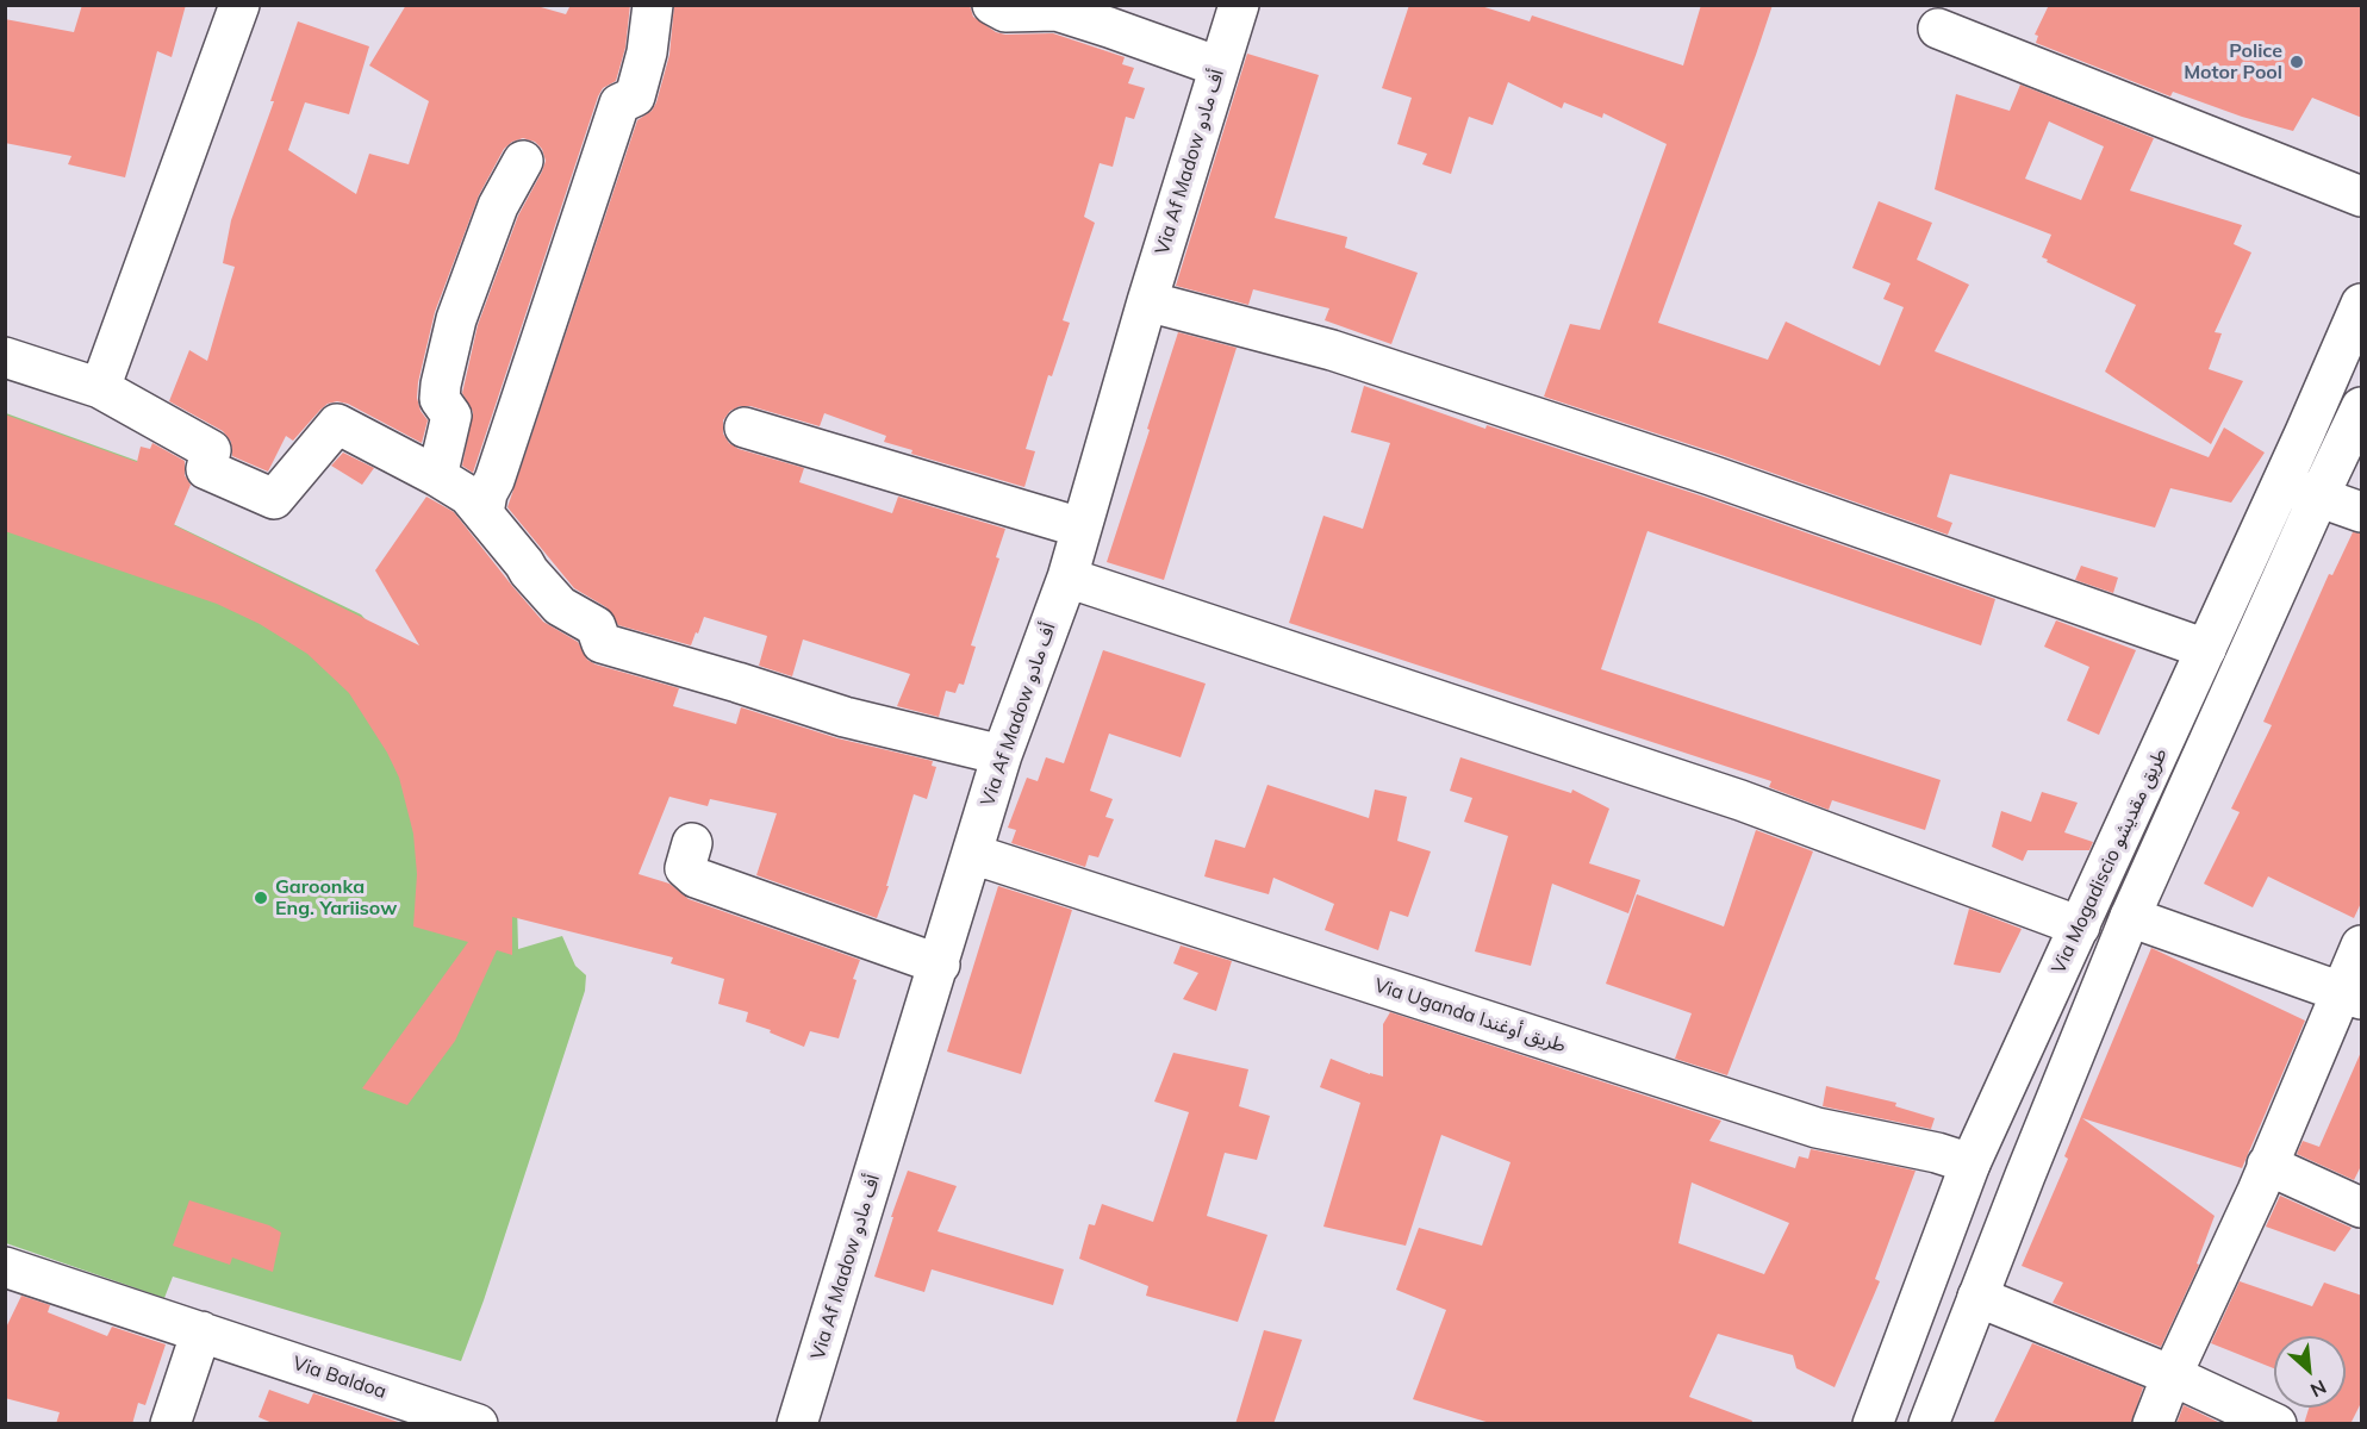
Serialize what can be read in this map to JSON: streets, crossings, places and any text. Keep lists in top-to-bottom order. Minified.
{"streets":{"main road":["Via Af Madow أف مادو","Via Mogadiscio طريق مقديشو","Via Uganda طريق أوغندا","Via Baldoa"]},"crossings":[["Via Af Madow أف مادو","Via Uganda طريق أوغندا"],["Via Mogadiscio طريق مقديشو","Via Uganda طريق أوغندا"]],"places":["Police Motor Pool","Garoonka Eng. Yariisow"],"north":"bottom right"}
